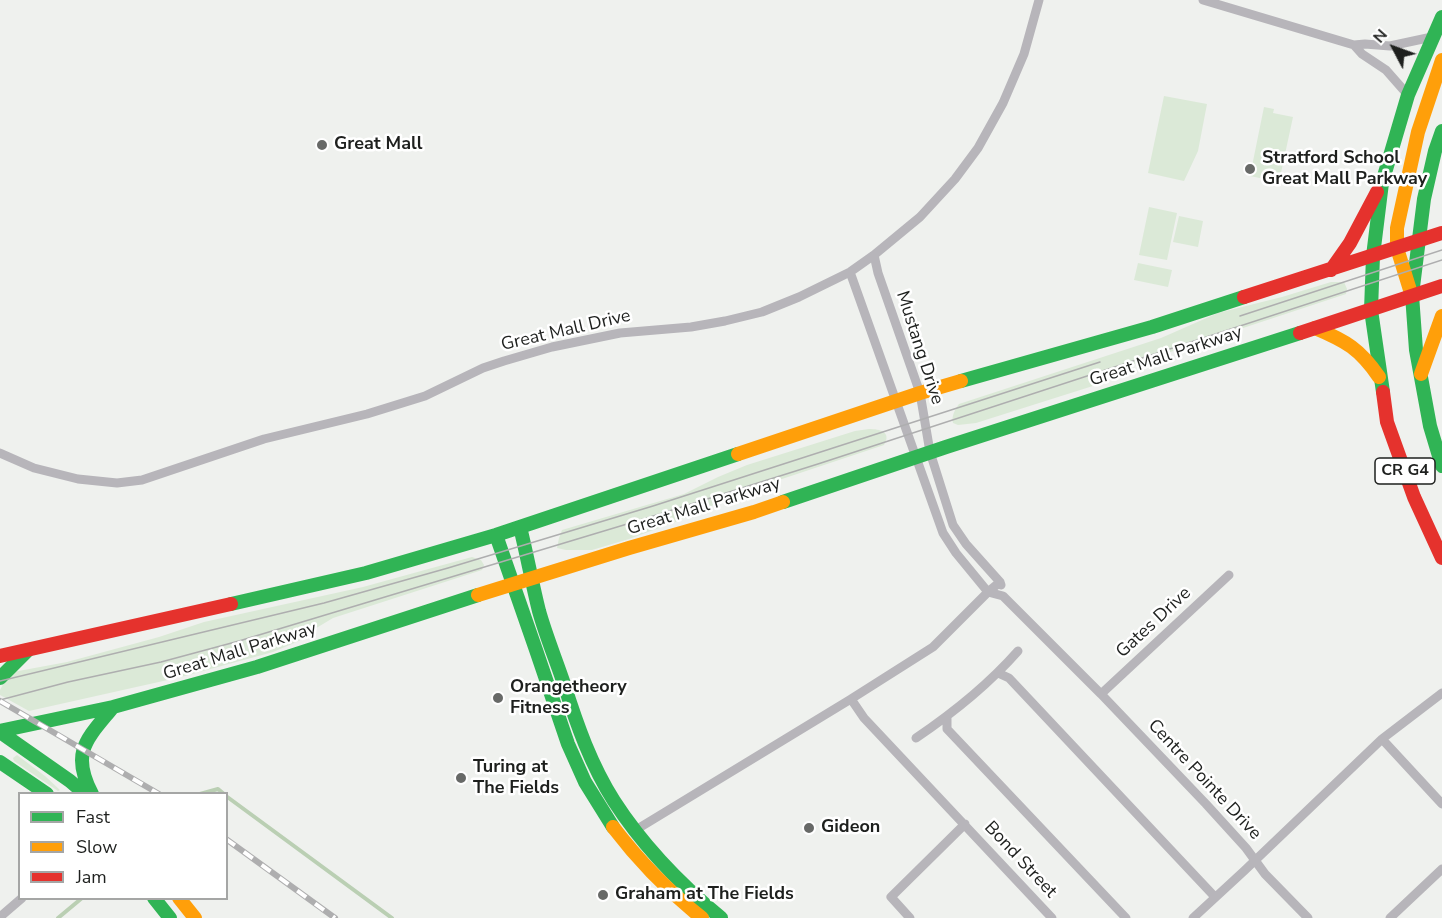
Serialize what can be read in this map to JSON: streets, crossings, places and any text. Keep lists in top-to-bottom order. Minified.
{"streets":{"main road":["Great Mall Parkway","CR G4"],"street":["Great Mall Drive","Mustang Drive","Gates Drive","Centre Pointe Drive","Bond Street"]},"crossings":[["Great Mall Drive","Mustang Drive"],["Mustang Drive","Great Mall Parkway"],["Great Mall Parkway","CR G4"],["Gates Drive","Centre Pointe Drive"]],"places":["Great Mall","Stratford School Great Mall Parkway","Orangetheory Fitness","Turing at The Fields","Gideon","Graham at The Fields"],"legend":["Fast","Slow","Jam"],"north":"top left"}
